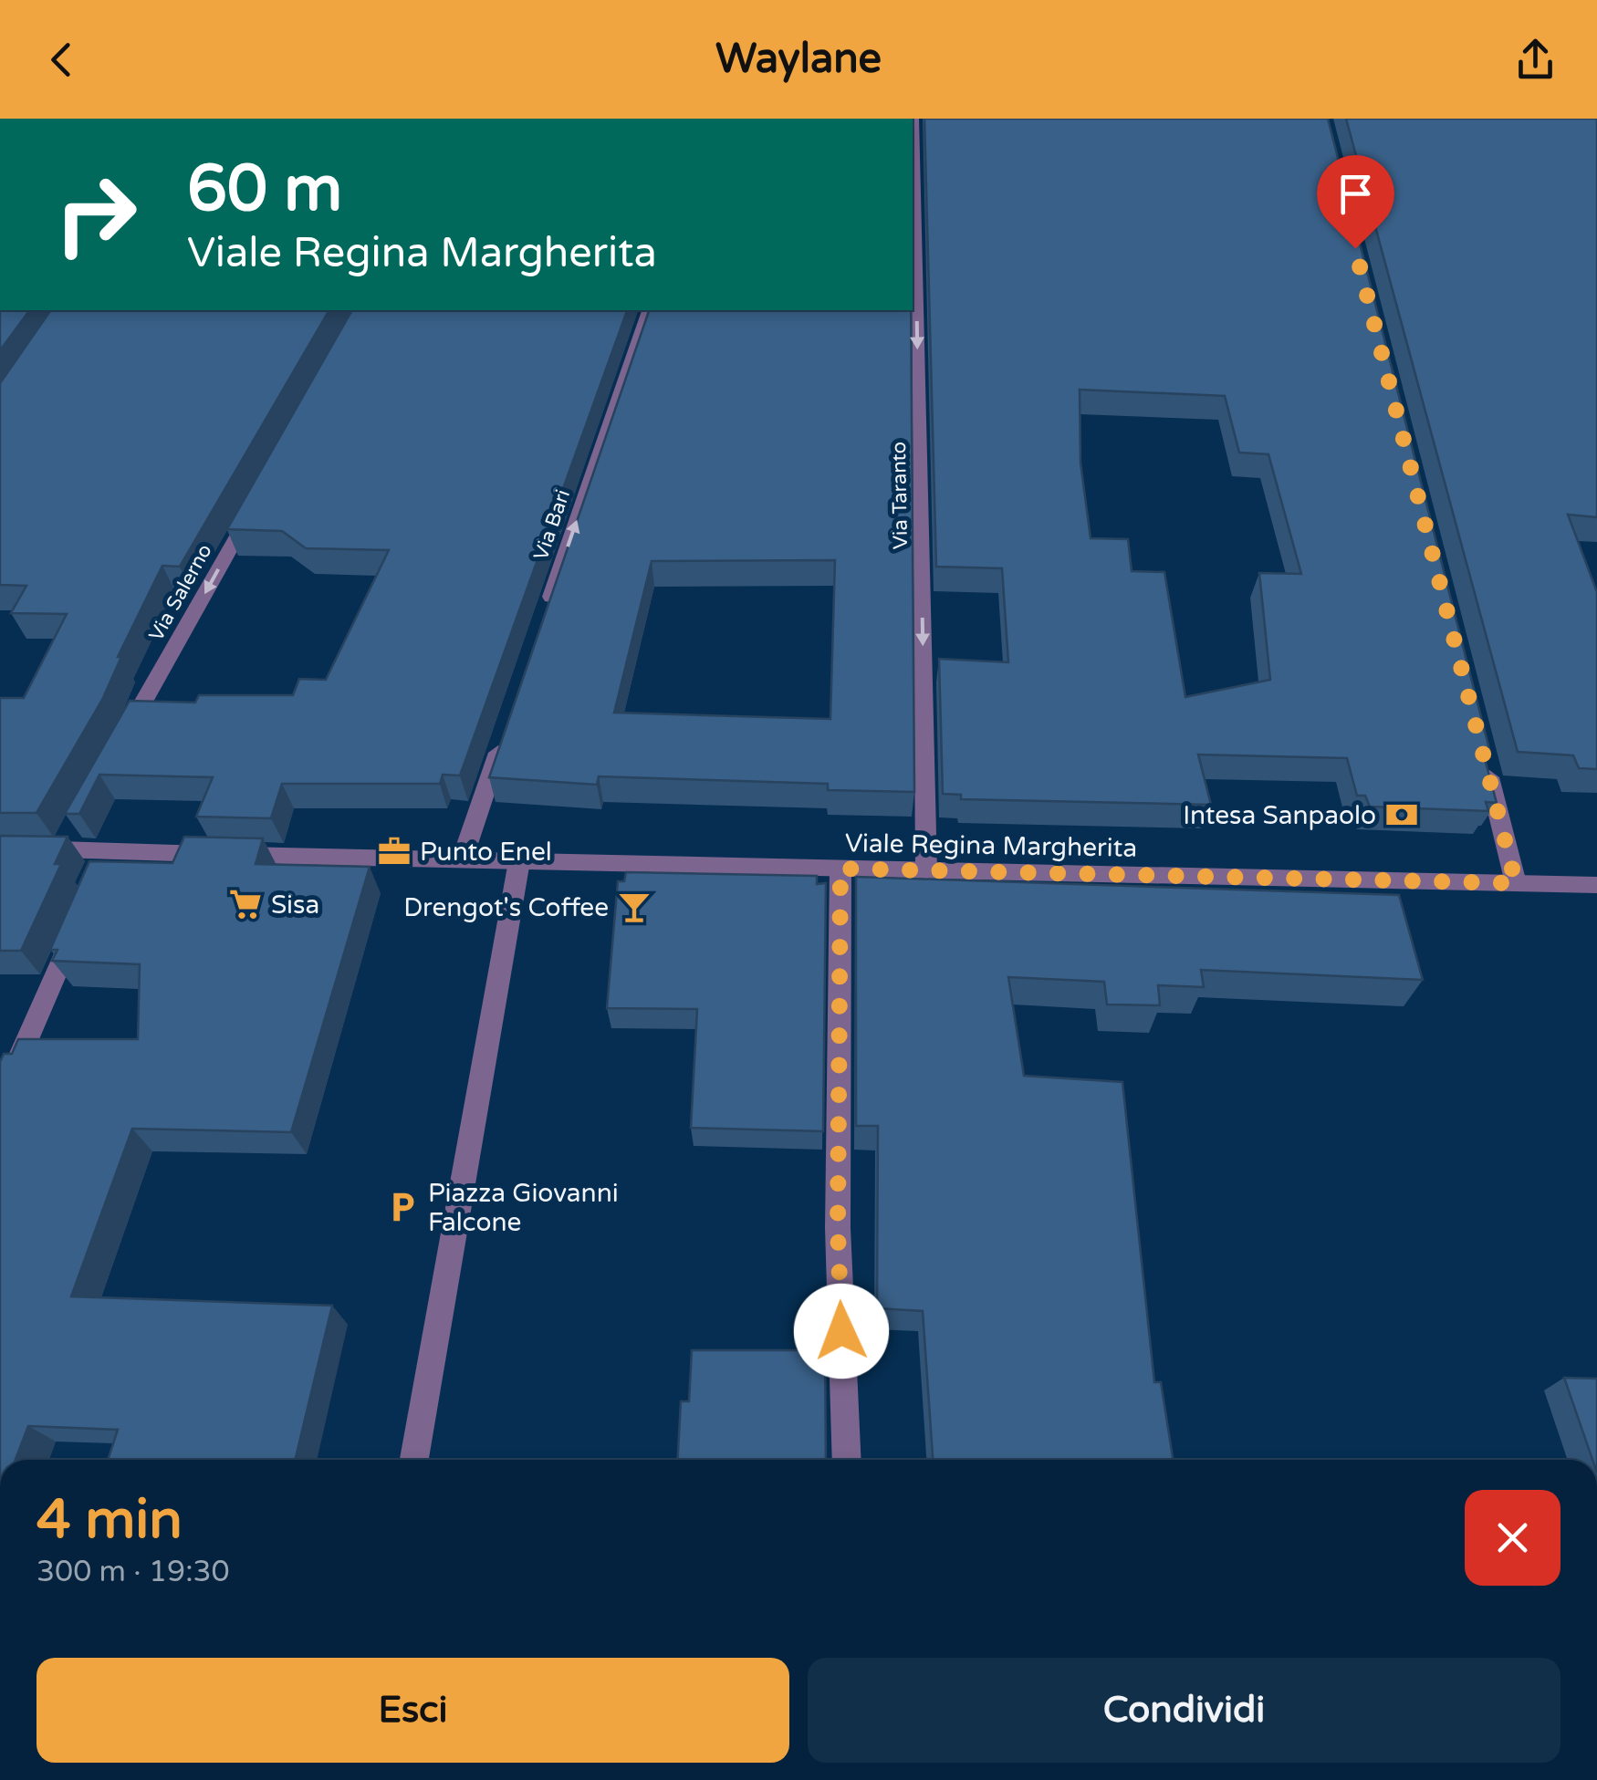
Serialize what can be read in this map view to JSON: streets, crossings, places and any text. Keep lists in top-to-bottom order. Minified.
{"streets":{"street":["Via Taranto","Via Bari","Via Salerno","Viale Regina Margherita"]},"crossings":[["Via Taranto","Viale Regina Margherita"]],"one_way":["Via Taranto","Via Bari","Via Salerno"],"places":{"bank":["Intesa Sanpaolo"],"office":["Punto Enel"],"supermarket":["Sisa"],"bar":["Drengot's Coffee"],"parking":["Piazza Giovanni Falcone"]},"page":{"header":"Waylane","turn":["60 m","Viale Regina Margherita"],"heading":["4 min","300 m · 19:30"],"buttons":["Esci","Condividi"]}}
